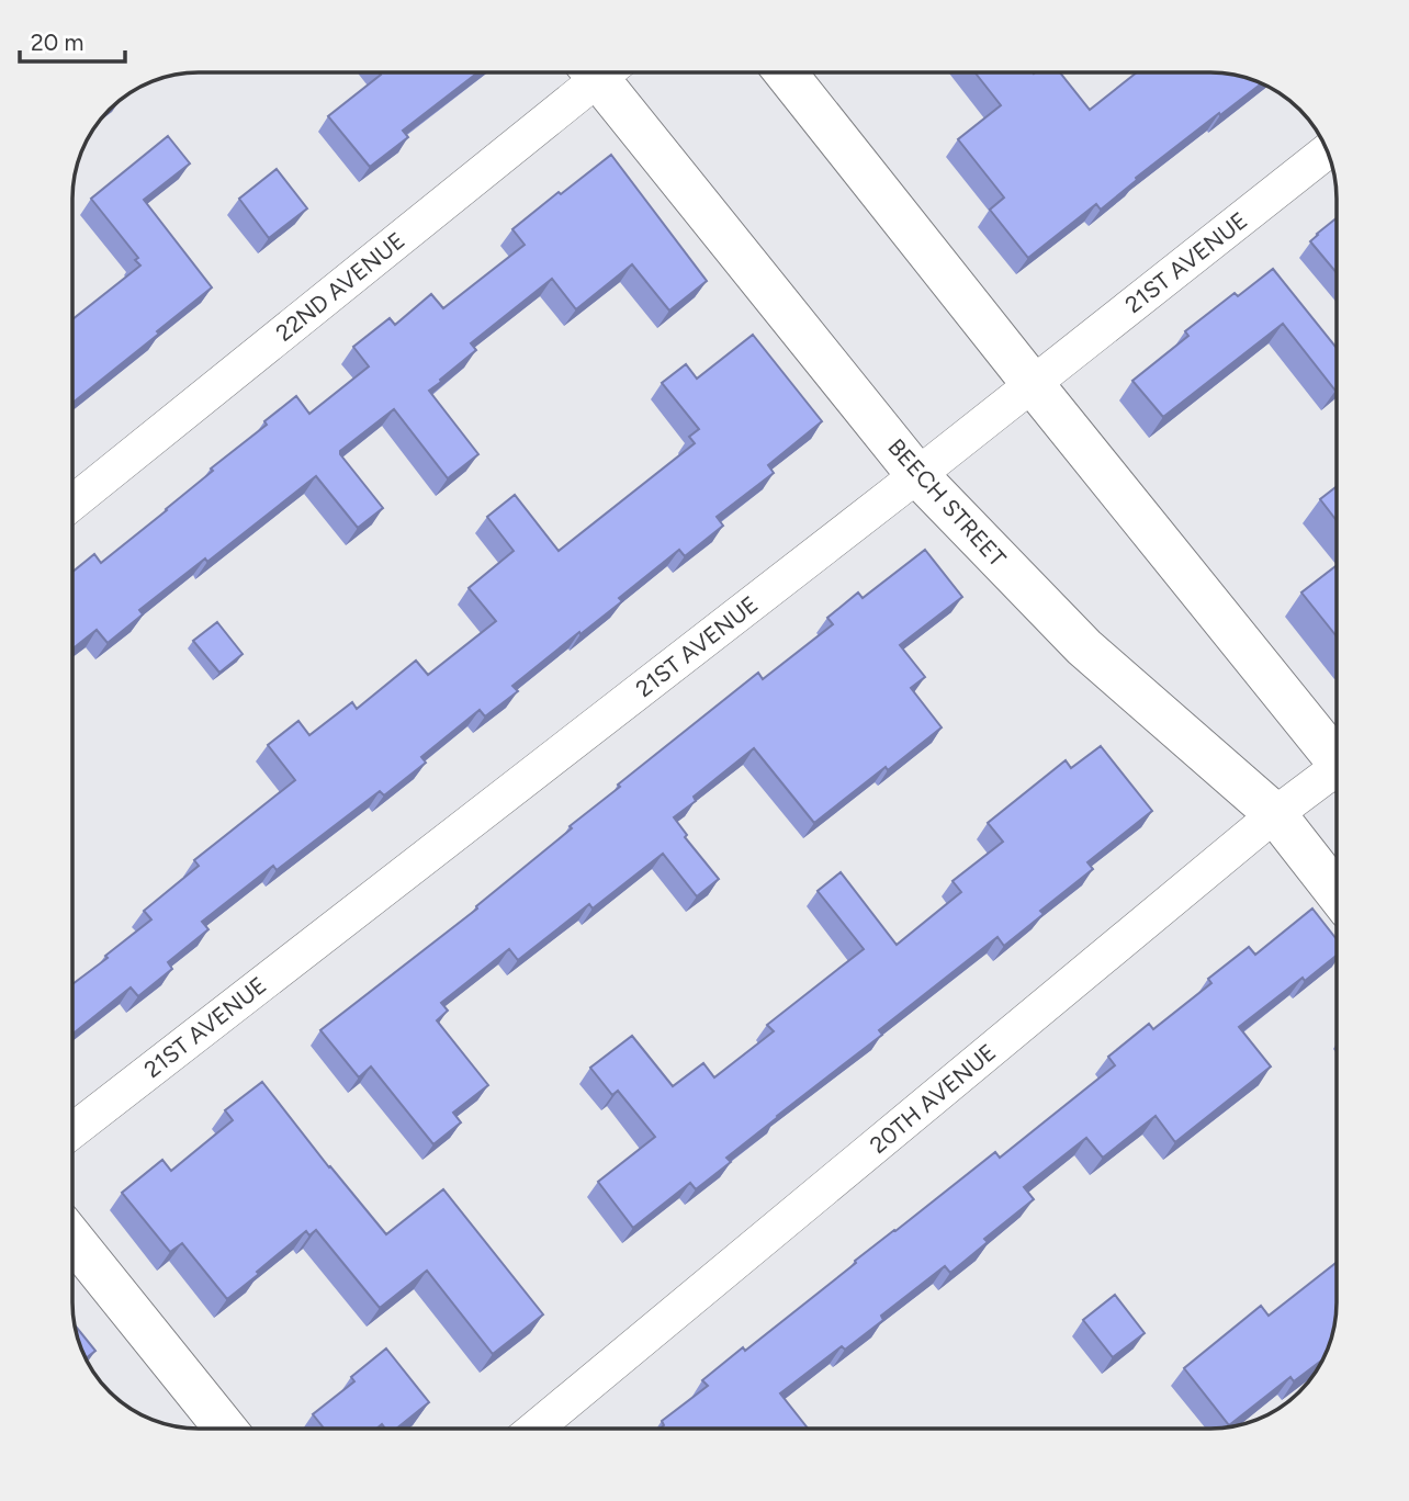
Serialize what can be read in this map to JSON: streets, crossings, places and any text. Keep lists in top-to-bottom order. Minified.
{"streets":{"street":["21ST AVENUE","22ND AVENUE","BEECH STREET","20TH AVENUE"]},"crossings":[["21ST AVENUE","BEECH STREET"],["BEECH STREET","20TH AVENUE"]],"scale_bar":"20 m"}
